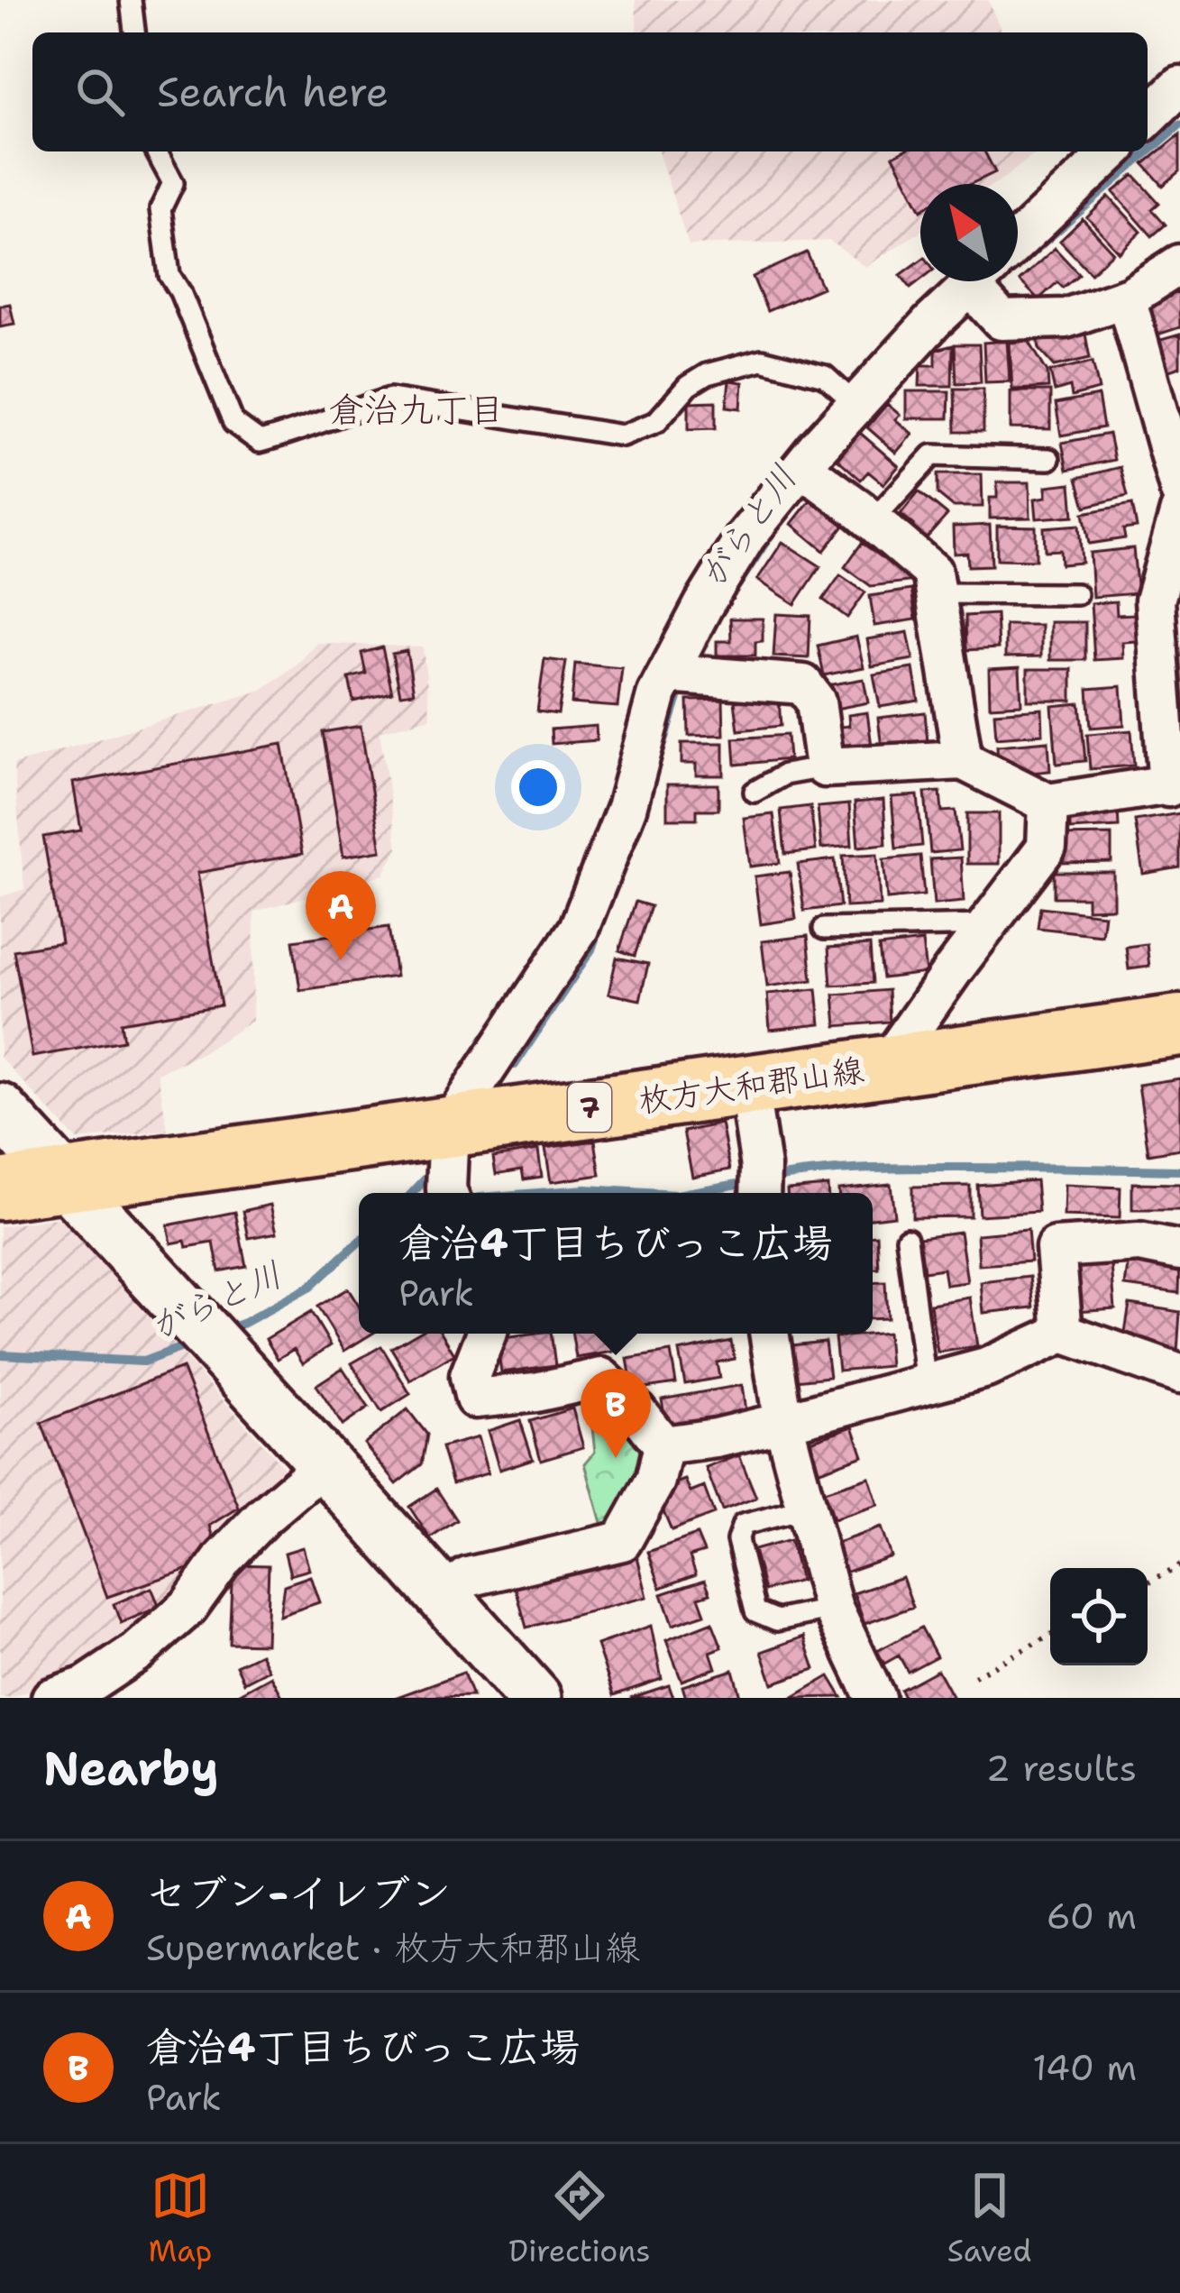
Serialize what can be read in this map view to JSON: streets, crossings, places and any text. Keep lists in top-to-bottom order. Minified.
{"streets":{"main road":["枚方大和郡山線","7"]},"districts":["倉治九丁目"],"water":["がらと川"],"north":"top left","page":{"search":"Search here","pins":["A","B"],"popup":["倉治4丁目ちびっこ広場","Park"],"heading":["Nearby","2 results"],"list":[{"mark":"A","name":"セブン-イレブン","note":"Supermarket · 枚方大和郡山線","value":"60 m"},{"mark":"B","name":"倉治4丁目ちびっこ広場","note":"Park","value":"140 m"}],"nav":["Map","Directions","Saved"]}}
